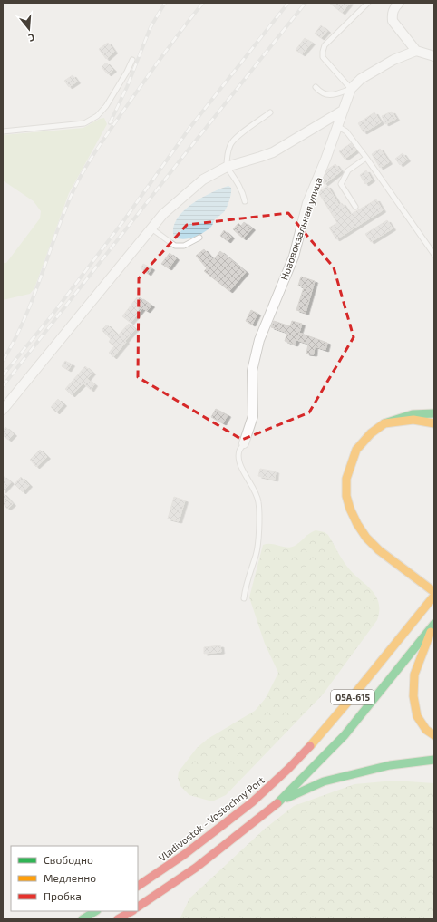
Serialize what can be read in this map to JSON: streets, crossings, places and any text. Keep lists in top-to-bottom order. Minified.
{"streets":{"main road":["05А-615","Vladivostok - Vostochny Port"],"street":["Нововокзальная улица"]},"legend":["Свободно","Медленно","Пробка"],"north":"bottom"}
